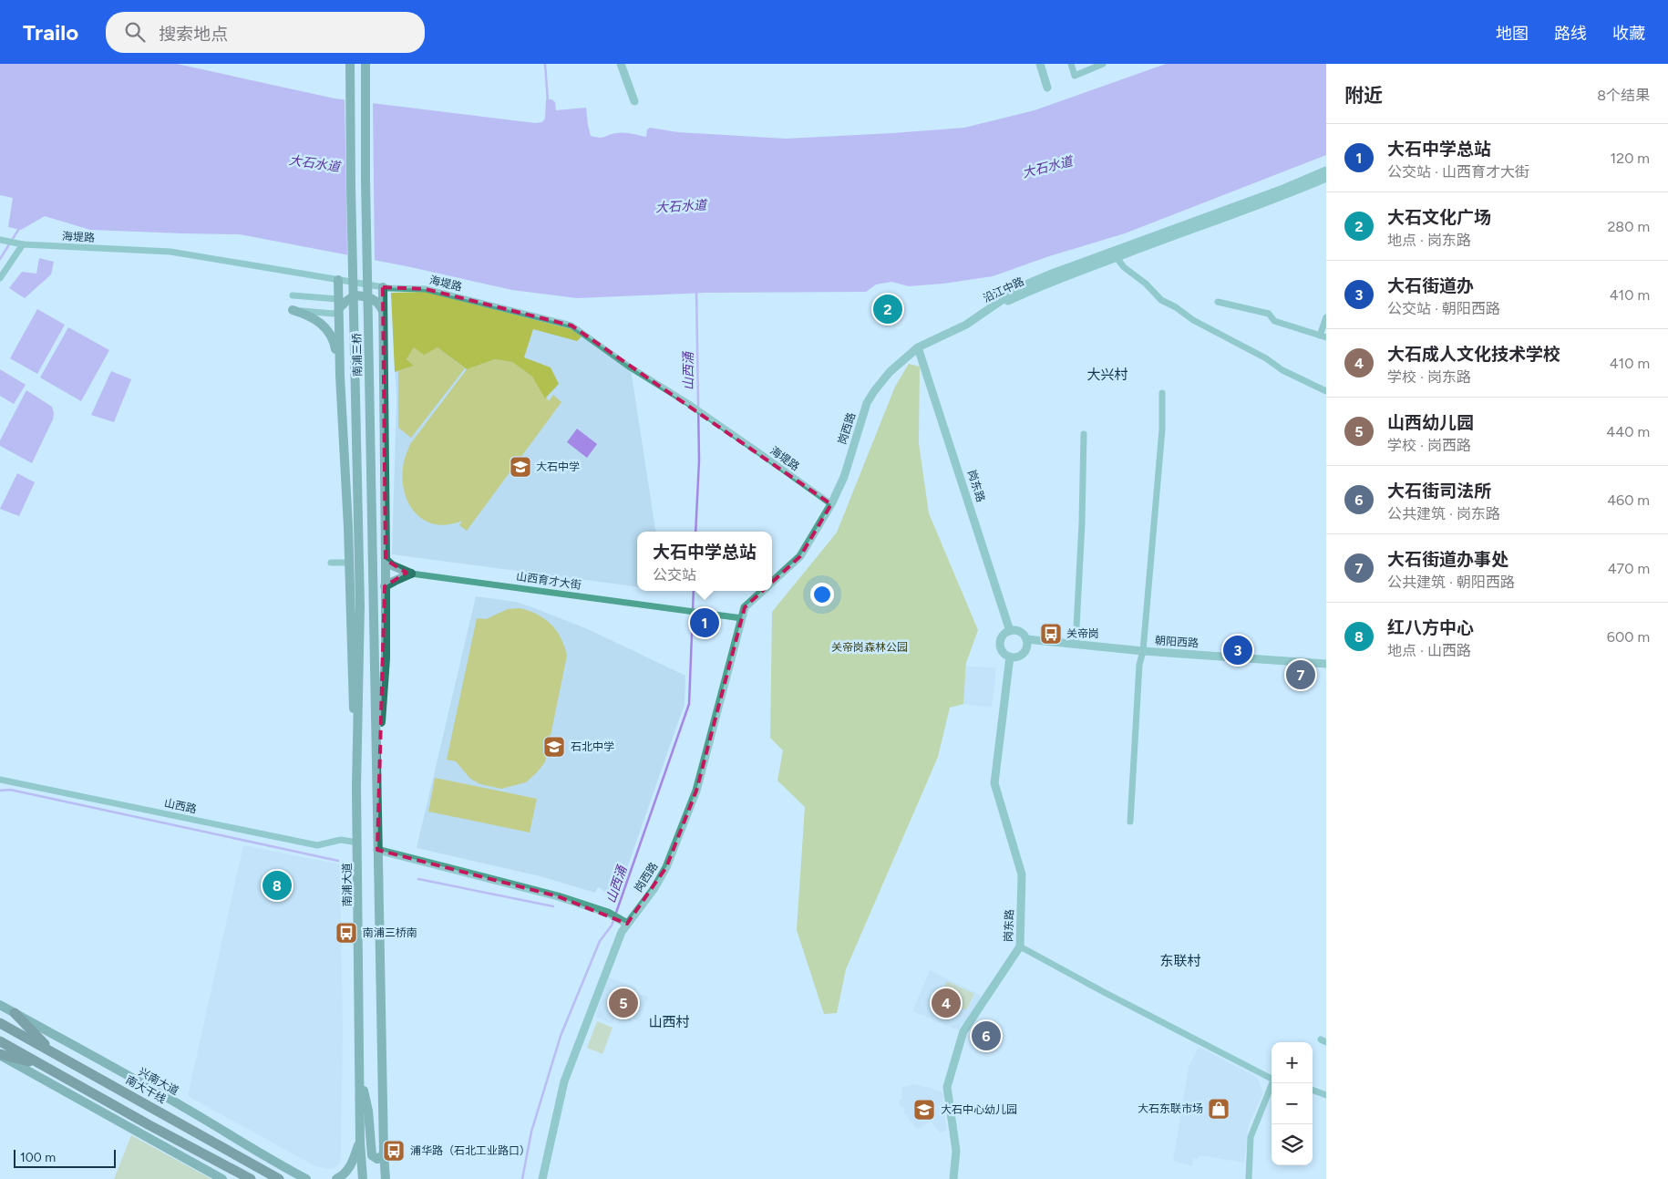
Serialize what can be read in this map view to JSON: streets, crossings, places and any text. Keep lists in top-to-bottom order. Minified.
{"streets":{"highway":["南大干线"],"main road":["南浦三桥","南浦大道","兴南大道"],"street":["海堤路","沿江中路","岗西路","岗东路","山西育才大街","朝阳西路","山西路"]},"crossings":[["海堤路","岗西路"],["沿江中路","岗西路"],["南浦三桥","南浦大道"],["岗西路","岗东路"],["岗西路","山西育才大街"],["岗东路","朝阳西路"],["山西路","南浦大道"]],"districts":["大兴村","东联村","山西村"],"water":["大石水道","山西涌"],"parks":["关帝岗森林公园"],"places":{"school or university":["大石中学","石北中学","大石中心幼儿园"],"bus stop":["关帝岗","南浦三桥南","浦华路（石北工业路口）"],"shop":["大石东联市场"]},"scale_bar":"100 m","page":{"header":"Trailo","search":"搜索地点","nav":["地图","路线","收藏"],"heading":["附近","8个结果"],"list":[{"mark":"1","name":"大石中学总站","note":"公交站 · 山西育才大街","value":"120 m"},{"mark":"2","name":"大石文化广场","note":"地点 · 岗东路","value":"280 m"},{"mark":"3","name":"大石街道办","note":"公交站 · 朝阳西路","value":"410 m"},{"mark":"4","name":"大石成人文化技术学校","note":"学校 · 岗东路","value":"410 m"},{"mark":"5","name":"山西幼儿园","note":"学校 · 岗西路","value":"440 m"},{"mark":"6","name":"大石街司法所","note":"公共建筑 · 岗东路","value":"460 m"},{"mark":"7","name":"大石街道办事处","note":"公共建筑 · 朝阳西路","value":"470 m"},{"mark":"8","name":"红八方中心","note":"地点 · 山西路","value":"600 m"}],"pins":["2","1","3","7","8","4","5","6"],"popup":["大石中学总站","公交站"],"map_buttons":["+","−"],"scale":"100 m"}}
